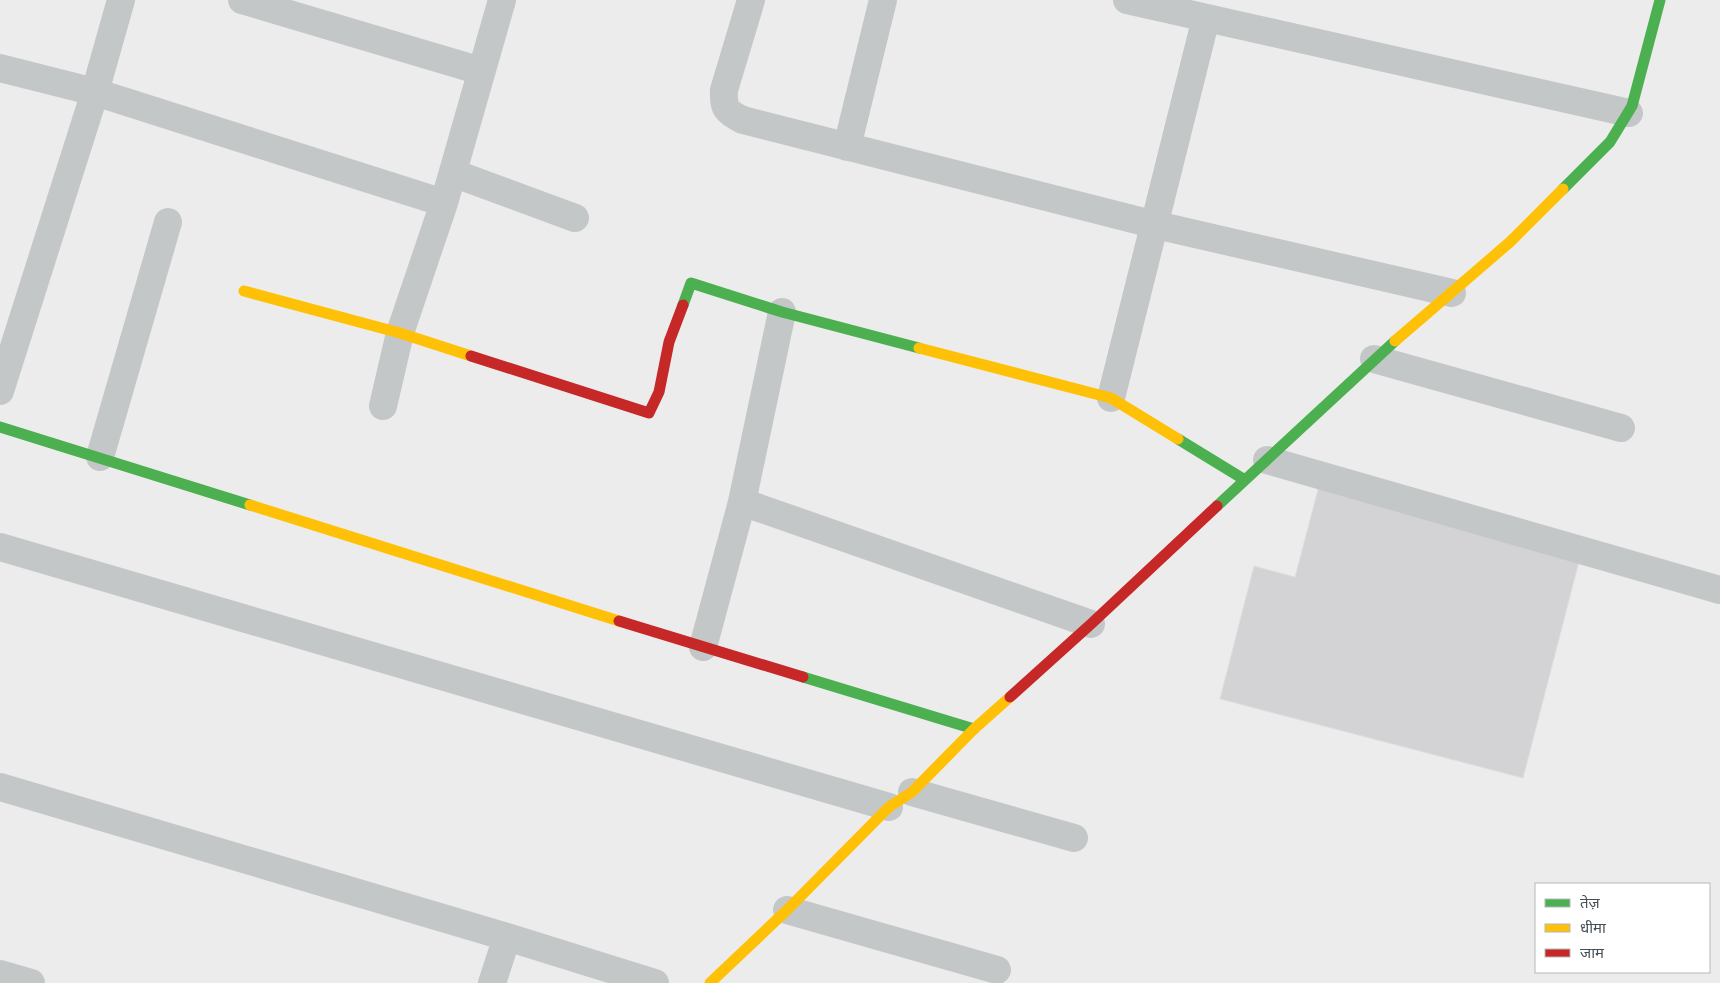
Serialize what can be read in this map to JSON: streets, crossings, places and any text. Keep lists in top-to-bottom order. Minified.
{"legend":["तेज़","धीमा","जाम"]}
